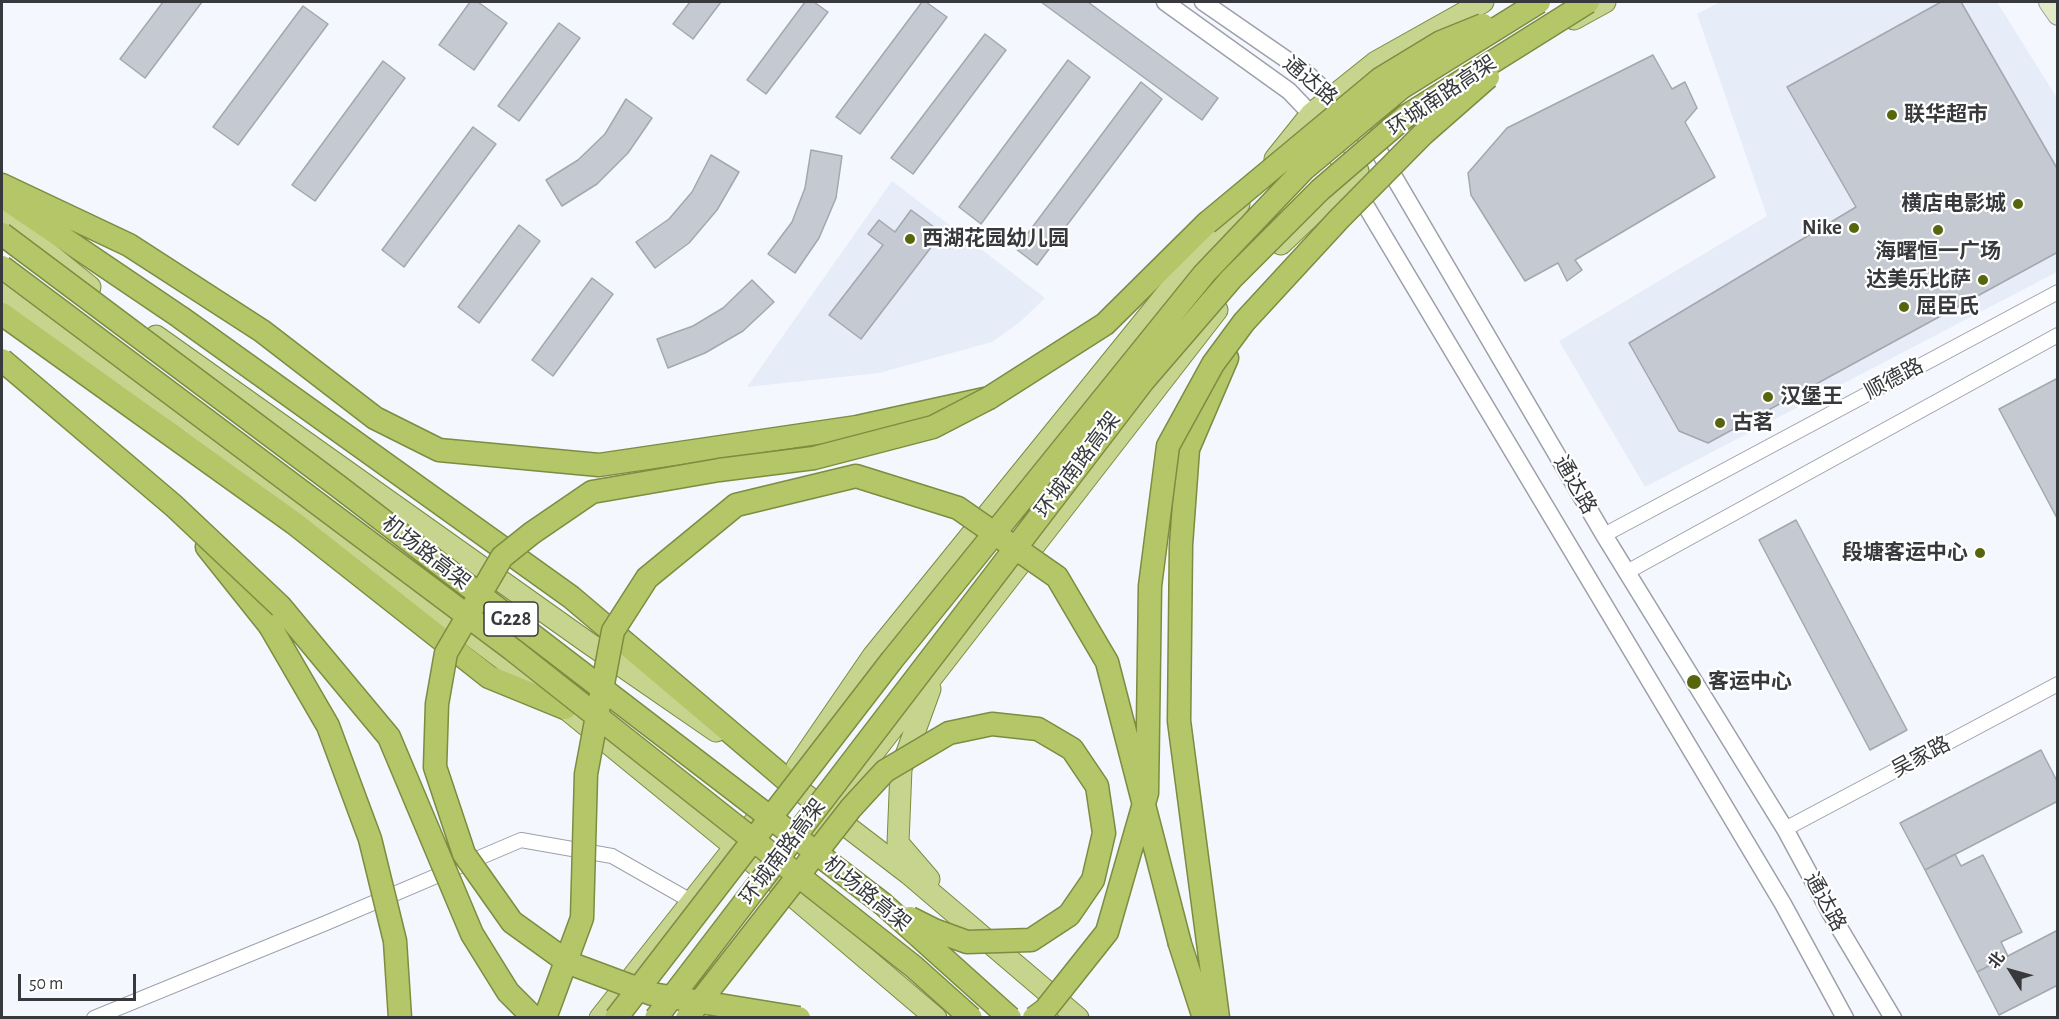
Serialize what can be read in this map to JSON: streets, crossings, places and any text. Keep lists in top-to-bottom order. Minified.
{"streets":{"highway":["环城南路高架","机场路高架","G228"],"street":["通达路","顺德路","吴家路"]},"crossings":[["通达路","顺德路"],["通达路","吴家路"]],"places":["联华超市","横店电影城","Nike","海曙恒一广场","西湖花园幼儿园","达美乐比萨","屈臣氏","汉堡王","古茗","段塘客运中心","客运中心"],"scale_bar":"50 m","north":"top left"}
